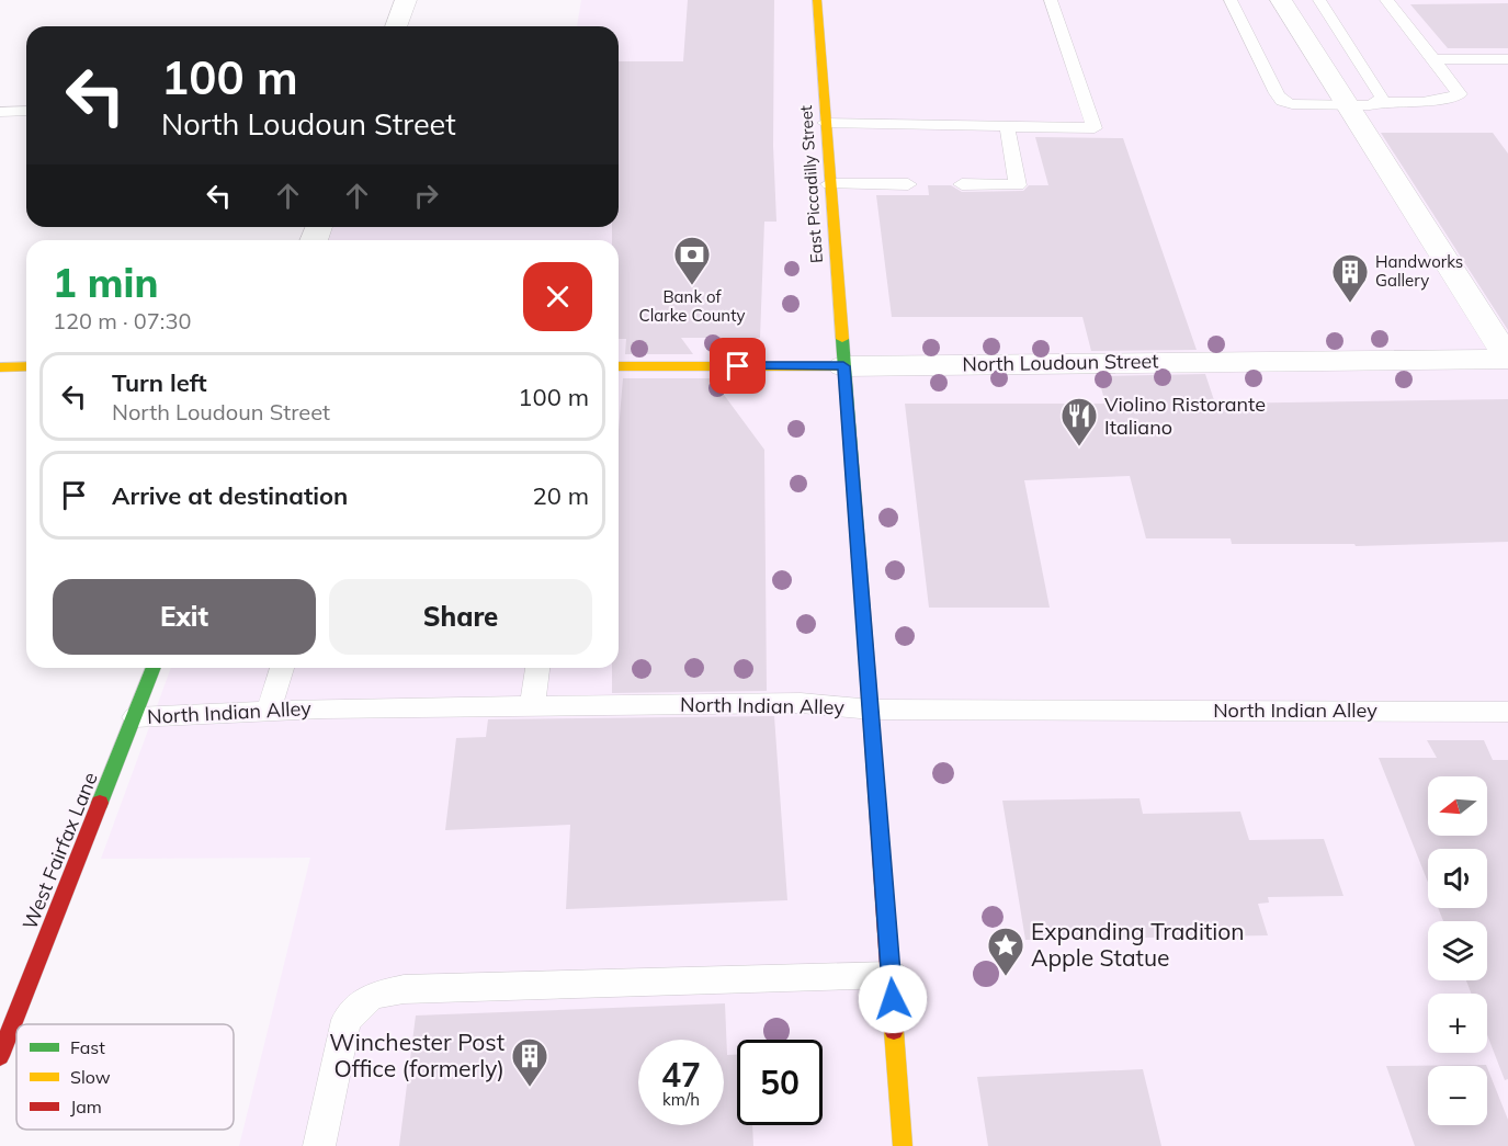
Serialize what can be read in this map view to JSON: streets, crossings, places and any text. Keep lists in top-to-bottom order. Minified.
{"streets":{"main road":["East Piccadilly Street","North Loudoun Street","West Fairfax Lane"],"lane":["North Indian Alley"]},"crossings":[["East Piccadilly Street","North Loudoun Street"],["East Piccadilly Street","North Indian Alley"],["North Indian Alley","West Fairfax Lane"]],"places":{"bank":["Bank of Clarke County"],"building":["Handworks Gallery","Winchester Post Office (formerly)"],"restaurant":["Violino Ristorante Italiano"],"place":["Expanding Tradition Apple Statue"]},"legend":["Fast","Slow","Jam"],"north":"left","page":{"turn":["100 m","North Loudoun Street"],"heading":["1 min","120 m · 07:30"],"list":[{"name":"Turn left","note":"North Loudoun Street","value":"100 m"},{"name":"Arrive at destination","value":"20 m"}],"buttons":["Exit","Share"],"map_buttons":["+","−"],"speed":"47 km/h","limit":"50"}}
